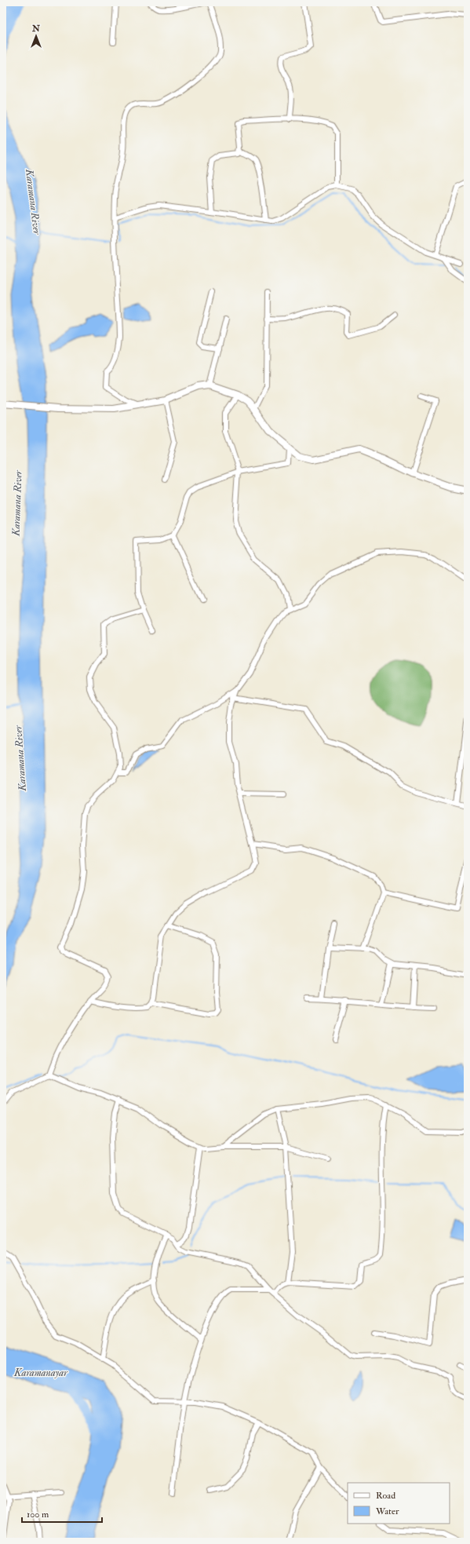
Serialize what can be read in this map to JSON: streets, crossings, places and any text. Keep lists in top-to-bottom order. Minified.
{"water":["Karamana River","Karamanayar"],"legend":["Road","Water"],"scale_bar":"100 m","north":"top"}
